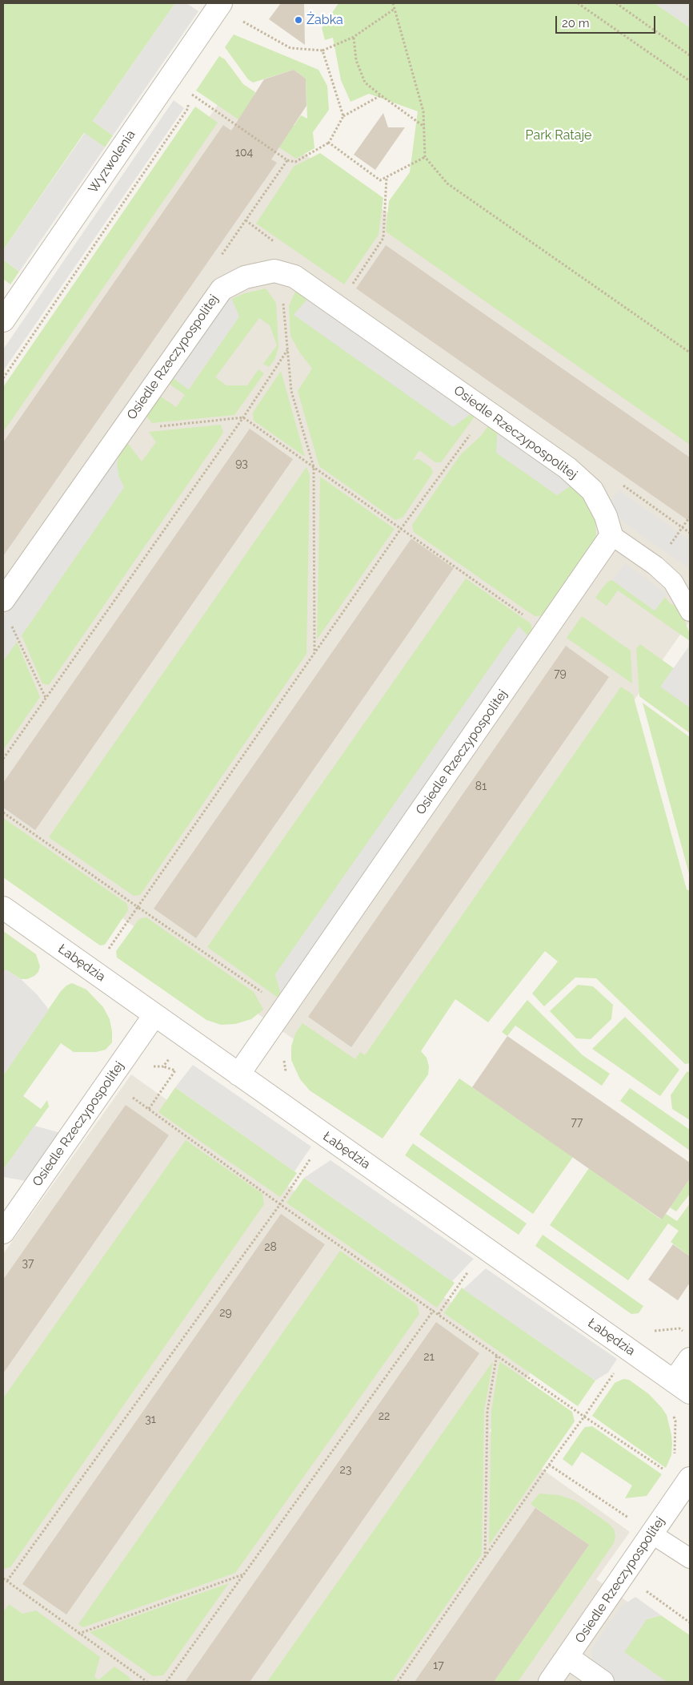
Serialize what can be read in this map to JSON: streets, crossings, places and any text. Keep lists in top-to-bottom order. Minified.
{"streets":{"street":["Wyzwolenia","Osiedle Rzeczypospolitej","Łabędzia"]},"crossings":[["Osiedle Rzeczypospolitej","Łabędzia"]],"parks":["Park Rataje"],"places":["Żabka"],"house_numbers":["104","93","79","81","77","28","37","29","21","22","31","23","17"],"scale_bar":"20 m"}
